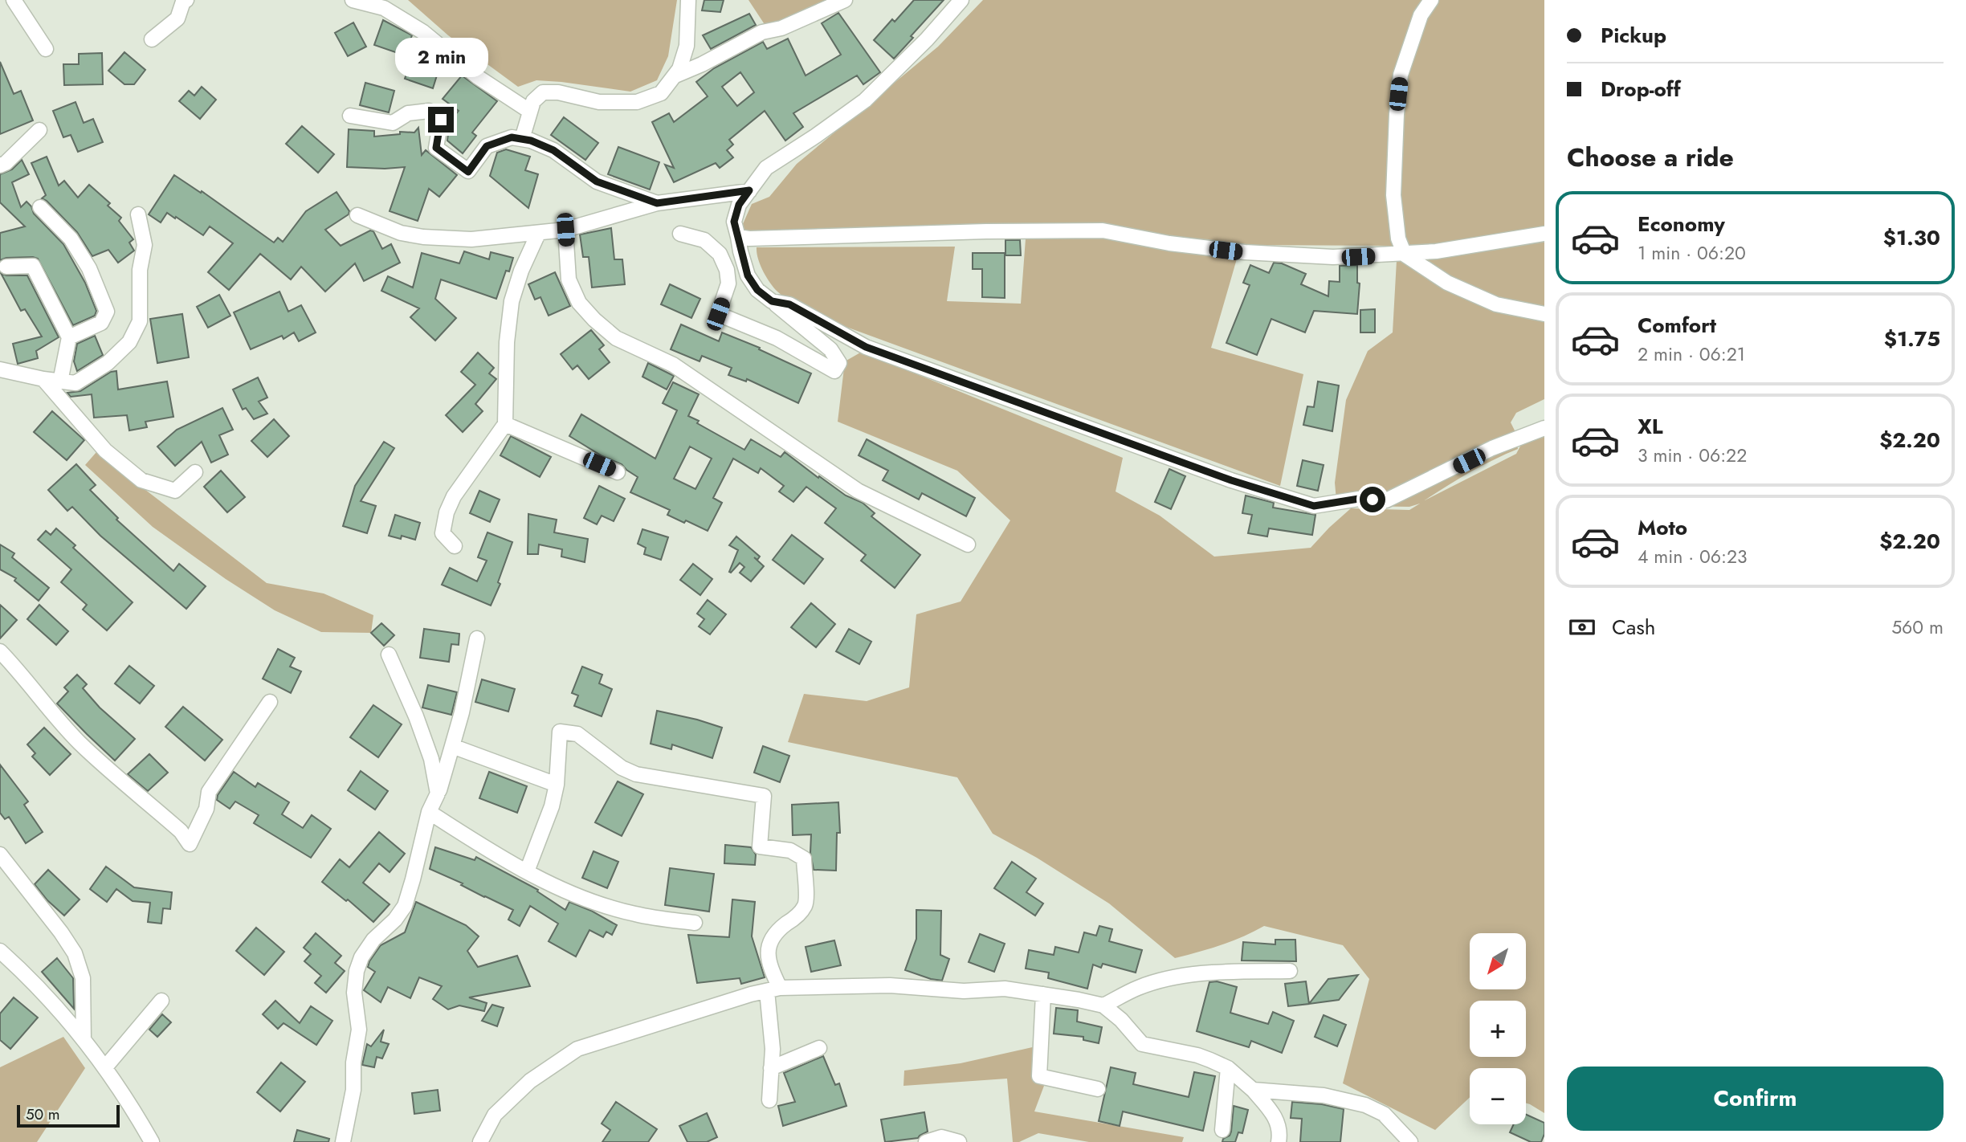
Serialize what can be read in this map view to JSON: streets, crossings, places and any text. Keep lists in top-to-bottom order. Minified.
{"scale_bar":"50 m","north":"bottom left","page":{"banner":["Pickup","Drop-off"],"bubble":"2 min","heading":"Choose a ride","list":[{"name":"Economy","note":"1 min · 06:20","value":"$1.30"},{"name":"Comfort","note":"2 min · 06:21","value":"$1.75"},{"name":"XL","note":"3 min · 06:22","value":"$2.20"},{"name":"Moto","note":"4 min · 06:23","value":"$2.20"}],"pay":["Cash","560 m"],"map_buttons":["+","−"],"buttons":"Confirm","scale":"50 m"}}
